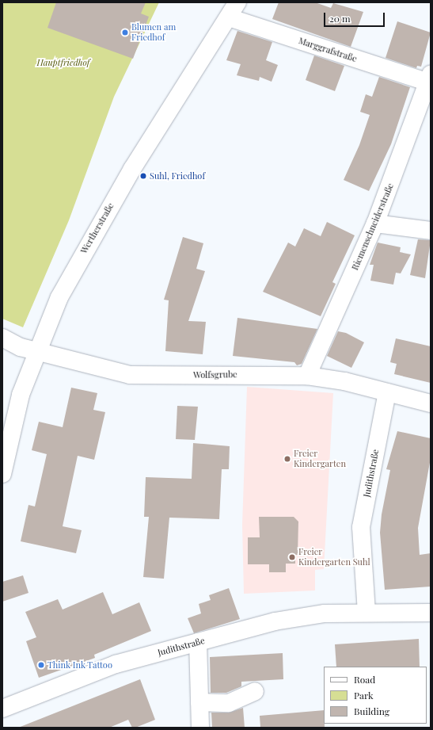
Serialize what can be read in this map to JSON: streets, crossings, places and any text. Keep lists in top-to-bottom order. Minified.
{"streets":{"street":["Marggrafstraße","Riemenschneiderstraße","Wertherstraße","Wolfsgrube","Judithstraße"]},"crossings":[["Marggrafstraße","Riemenschneiderstraße"],["Marggrafstraße","Wertherstraße"],["Riemenschneiderstraße","Wolfsgrube"],["Wertherstraße","Wolfsgrube"],["Wolfsgrube","Judithstraße"]],"parks":["Hauptfriedhof"],"places":["Blumen am Friedhof","Suhl, Friedhof","Freier Kindergarten","Freier Kindergarten Suhl","Think Ink Tattoo"],"legend":["Road","Park","Building"],"scale_bar":"20 m"}
